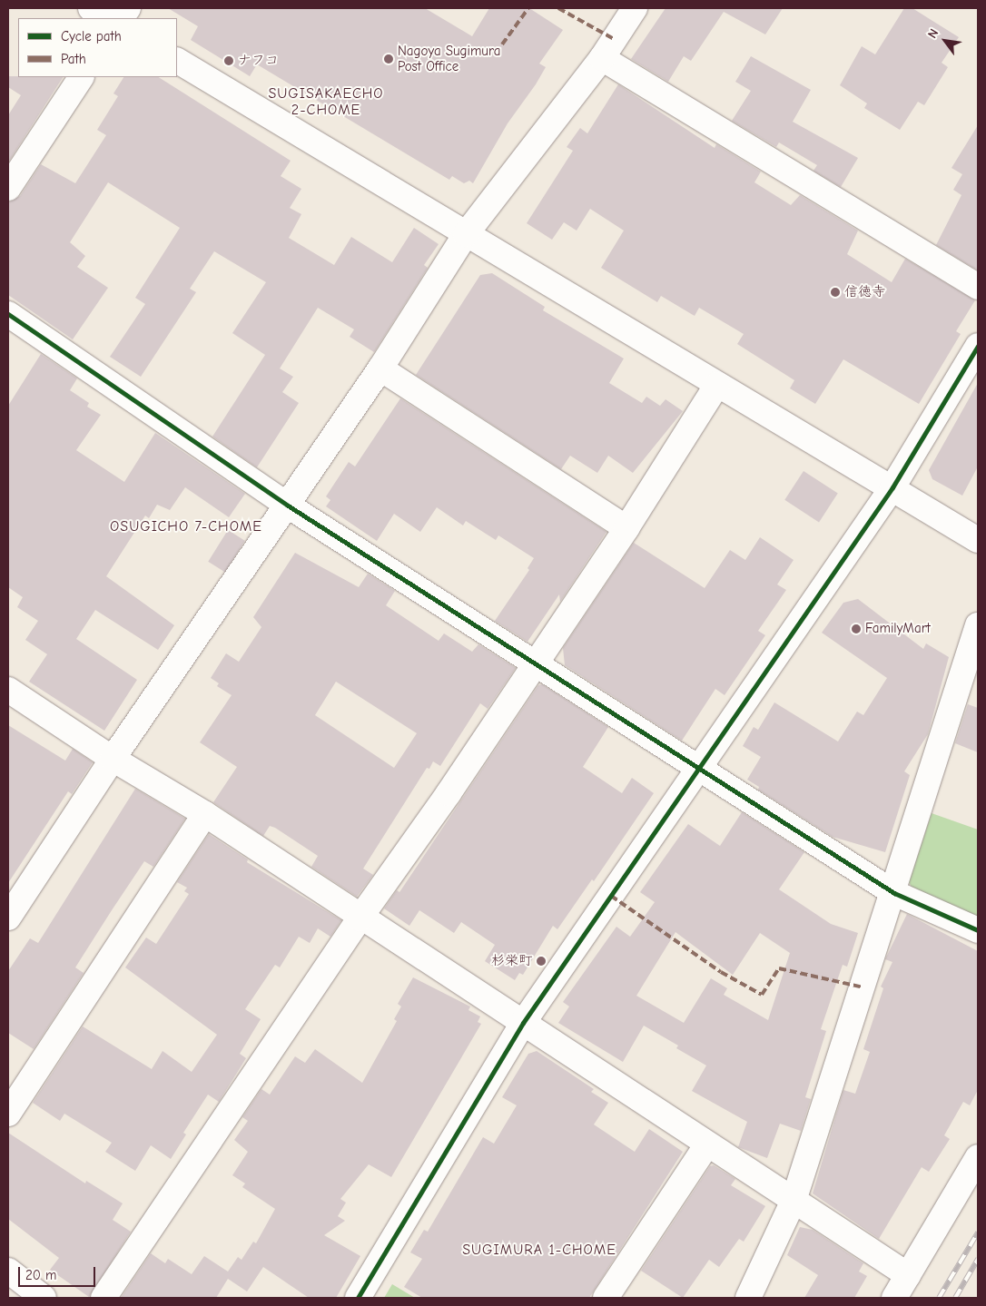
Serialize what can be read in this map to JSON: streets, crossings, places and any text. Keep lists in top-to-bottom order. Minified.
{"districts":["SUGISAKAECHO 2-CHOME","OSUGICHO 7-CHOME","SUGIMURA 1-CHOME"],"places":["Nagoya Sugimura Post Office","ナフコ","信徳寺","FamilyMart","杉栄町"],"legend":["Cycle path","Path"],"scale_bar":"20 m","north":"top left"}
